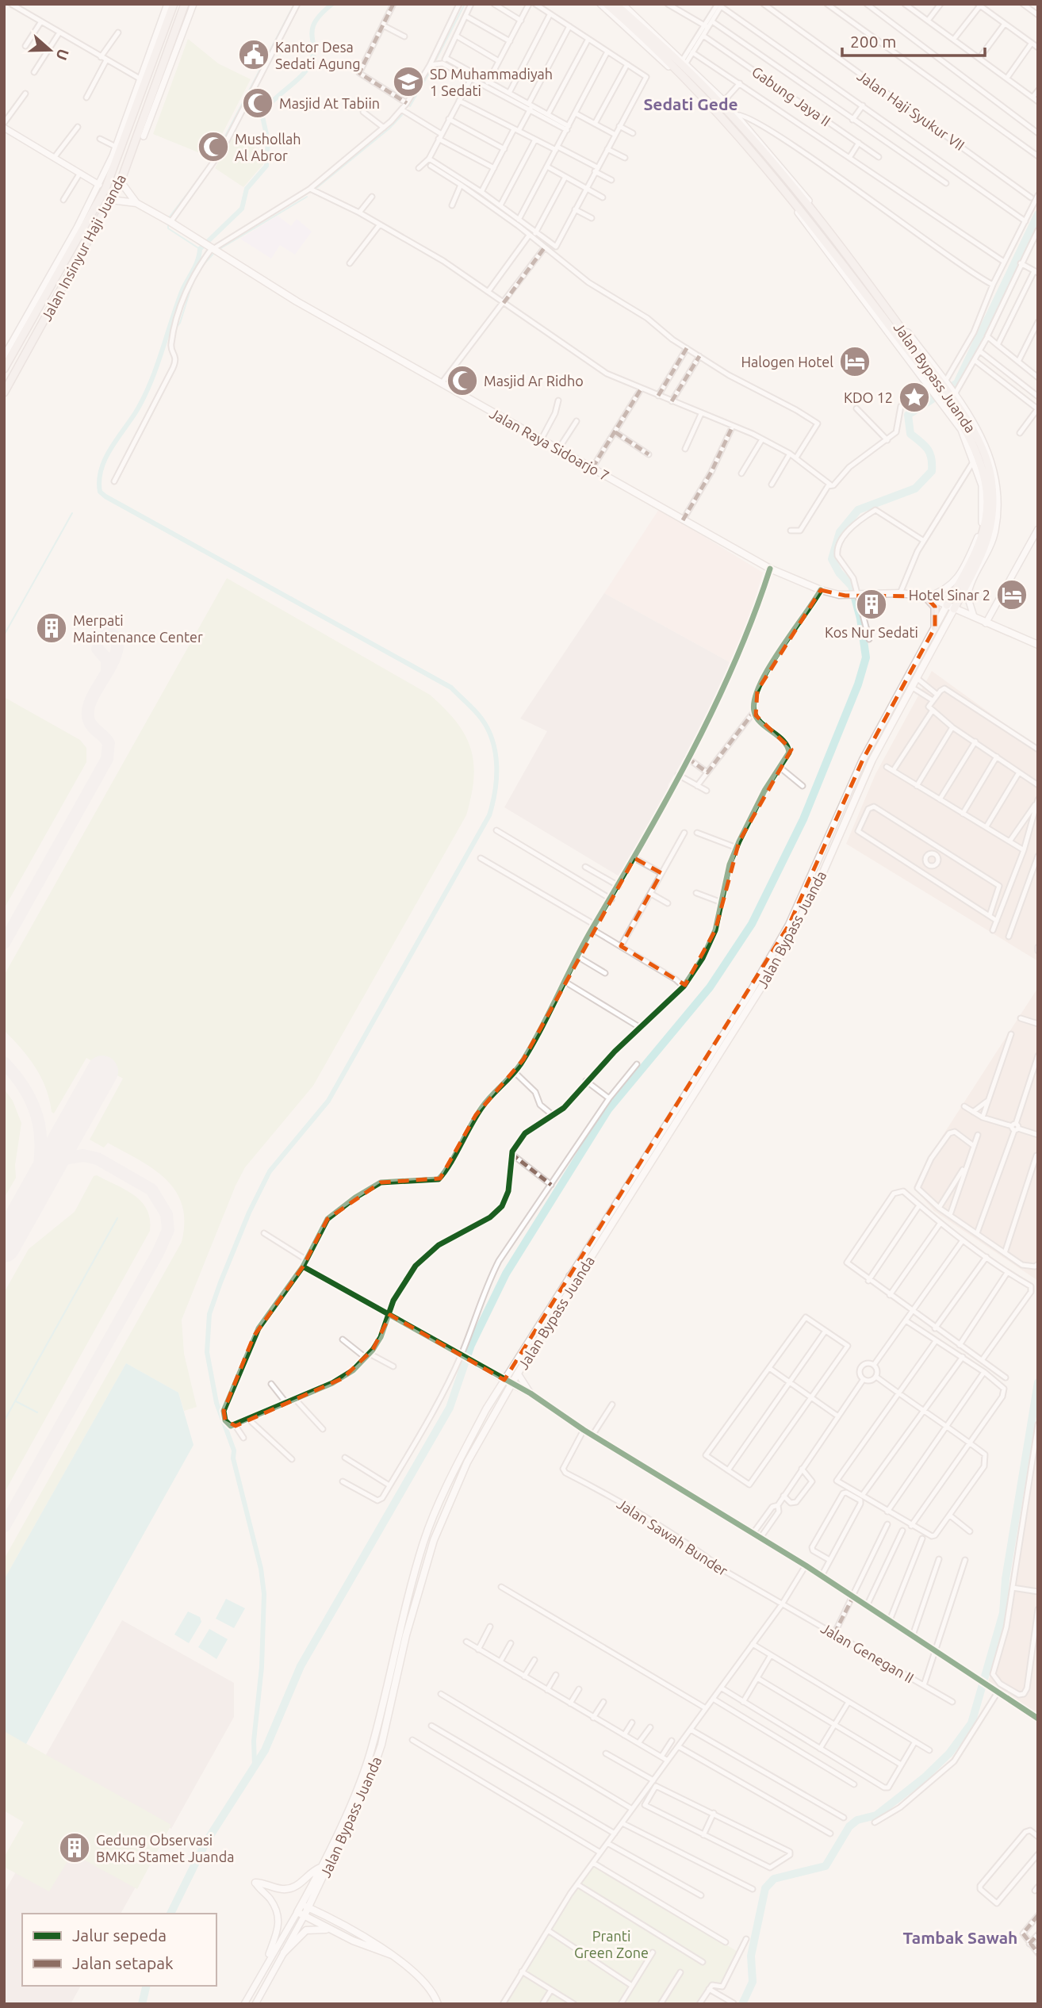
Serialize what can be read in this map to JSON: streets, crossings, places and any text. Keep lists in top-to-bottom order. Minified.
{"streets":{"highway":["Jalan Insinyur Haji Juanda","Jalan Bypass Juanda"],"main road":["Jalan Raya Sidoarjo 7"],"street":["Gabung Jaya II","Jalan Haji Syukur VII","Jalan Sawah Bunder","Jalan Genegan II"]},"crossings":[["Jalan Insinyur Haji Juanda","Jalan Raya Sidoarjo 7"],["Jalan Bypass Juanda","Jalan Raya Sidoarjo 7"],["Jalan Sawah Bunder","Jalan Genegan II"]],"districts":["Sedati Gede","Tambak Sawah"],"parks":["Pranti Green Zone"],"places":{"public building":["Kantor Desa Sedati Agung"],"school or university":["SD Muhammadiyah 1 Sedati"],"mosque":["Masjid At Tabiin","Mushollah Al Abror","Masjid Ar Ridho"],"hotel":["Halogen Hotel","Hotel Sinar 2"],"place":["KDO 12"],"building":["Kos Nur Sedati","Merpati Maintenance Center","Gedung Observasi BMKG Stamet Juanda"]},"legend":["Jalur sepeda","Jalan setapak"],"scale_bar":"200 m","north":"right"}
